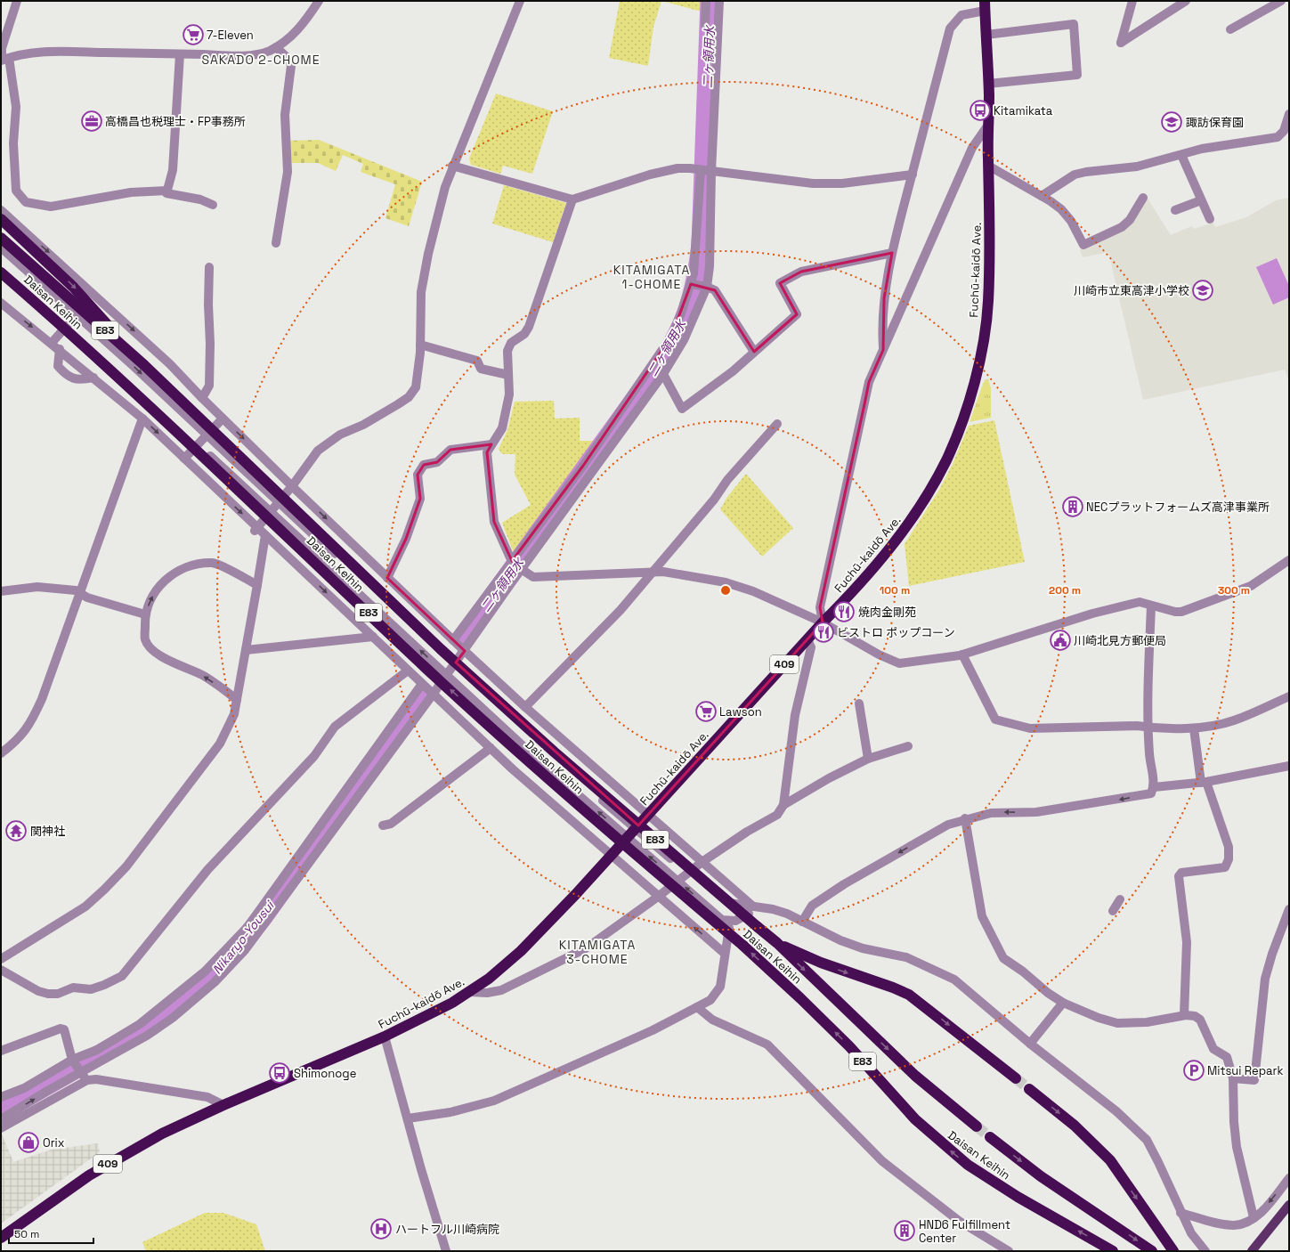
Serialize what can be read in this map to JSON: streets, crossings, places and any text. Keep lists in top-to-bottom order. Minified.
{"streets":{"highway":["Fuchū-kaidō Ave.","Daisan Keihin","E83","409"]},"districts":["SAKADO 2-CHOME","KITAMIGATA 1-CHOME","KITAMIGATA 3-CHOME"],"water":["二ヶ領用水","Nikaryo-Yousui"],"places":{"supermarket":["7-Eleven","Lawson"],"bus stop":["Kitamikata","Shimonoge"],"office":["高橋昌也税理士・FP事務所"],"school or university":["諏訪保育園","川崎市立東高津小学校"],"building":["NECプラットフォームズ高津事業所","HND6 Fulfillment Center"],"restaurant":["焼肉金剛苑","ビストロ ポップコーン"],"public building":["川崎北見方郵便局"],"temple":["関神社"],"parking":["Mitsui Repark"],"shop":["Orix"],"hospital":["ハートフル川崎病院"]},"scale_bar":"50 m","rings":["100 m","200 m","300 m"]}
